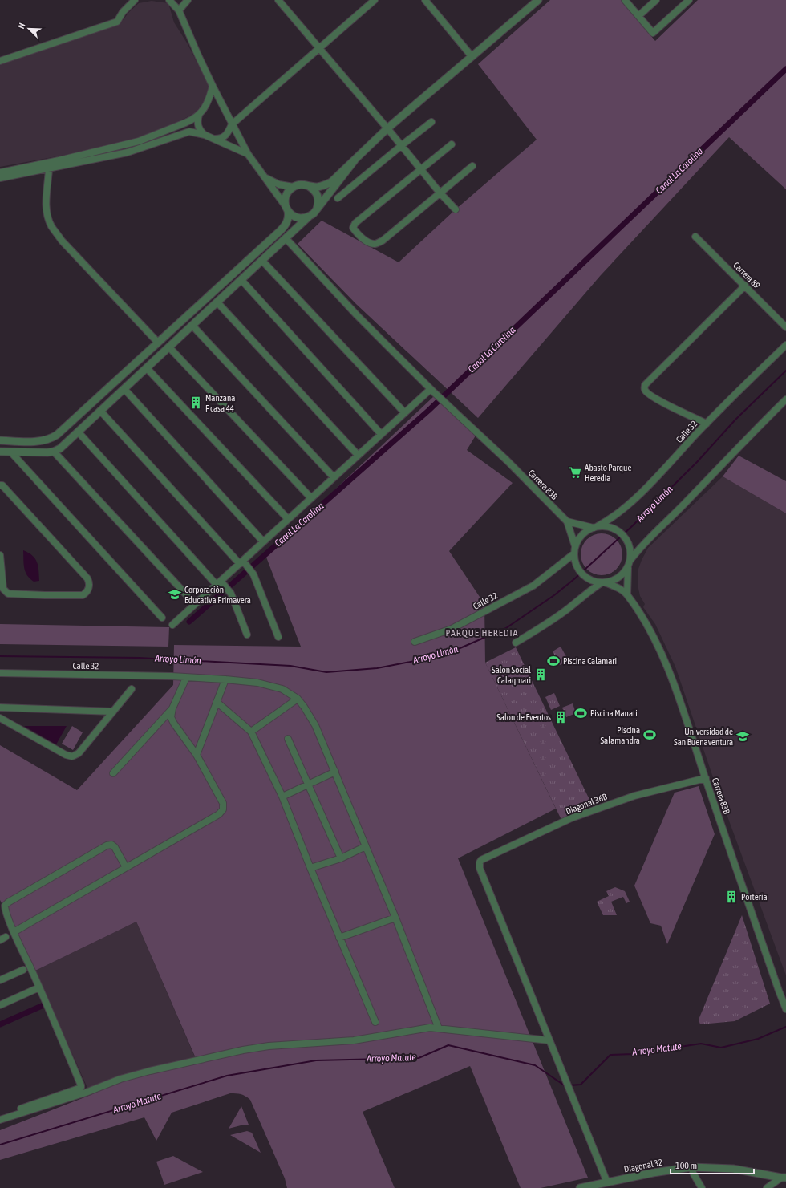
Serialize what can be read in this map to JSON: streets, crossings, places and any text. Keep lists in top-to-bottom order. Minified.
{"streets":{"street":["Carrera 89","Calle 32","Carrera 83B","Diagonal 36B","Diagonal 32"]},"crossings":[["Calle 32","Carrera 83B"],["Carrera 83B","Diagonal 36B"]],"districts":["PARQUE HEREDIA"],"water":["Canal La Carolina","Arroyo Limón","Arroyo Matute"],"places":{"building":["Manzana F casa 44","Salon Social Calaqmari","Salon de Eventos","Porteria"],"supermarket":["Abasto Parque Heredia"],"school or university":["Corporación Educativa Primavera","Universidad de San Buenaventura"],"sports":["Piscina Calamari","Piscina Manati","Piscina Salamandra"]},"scale_bar":"100 m","north":"top left"}
